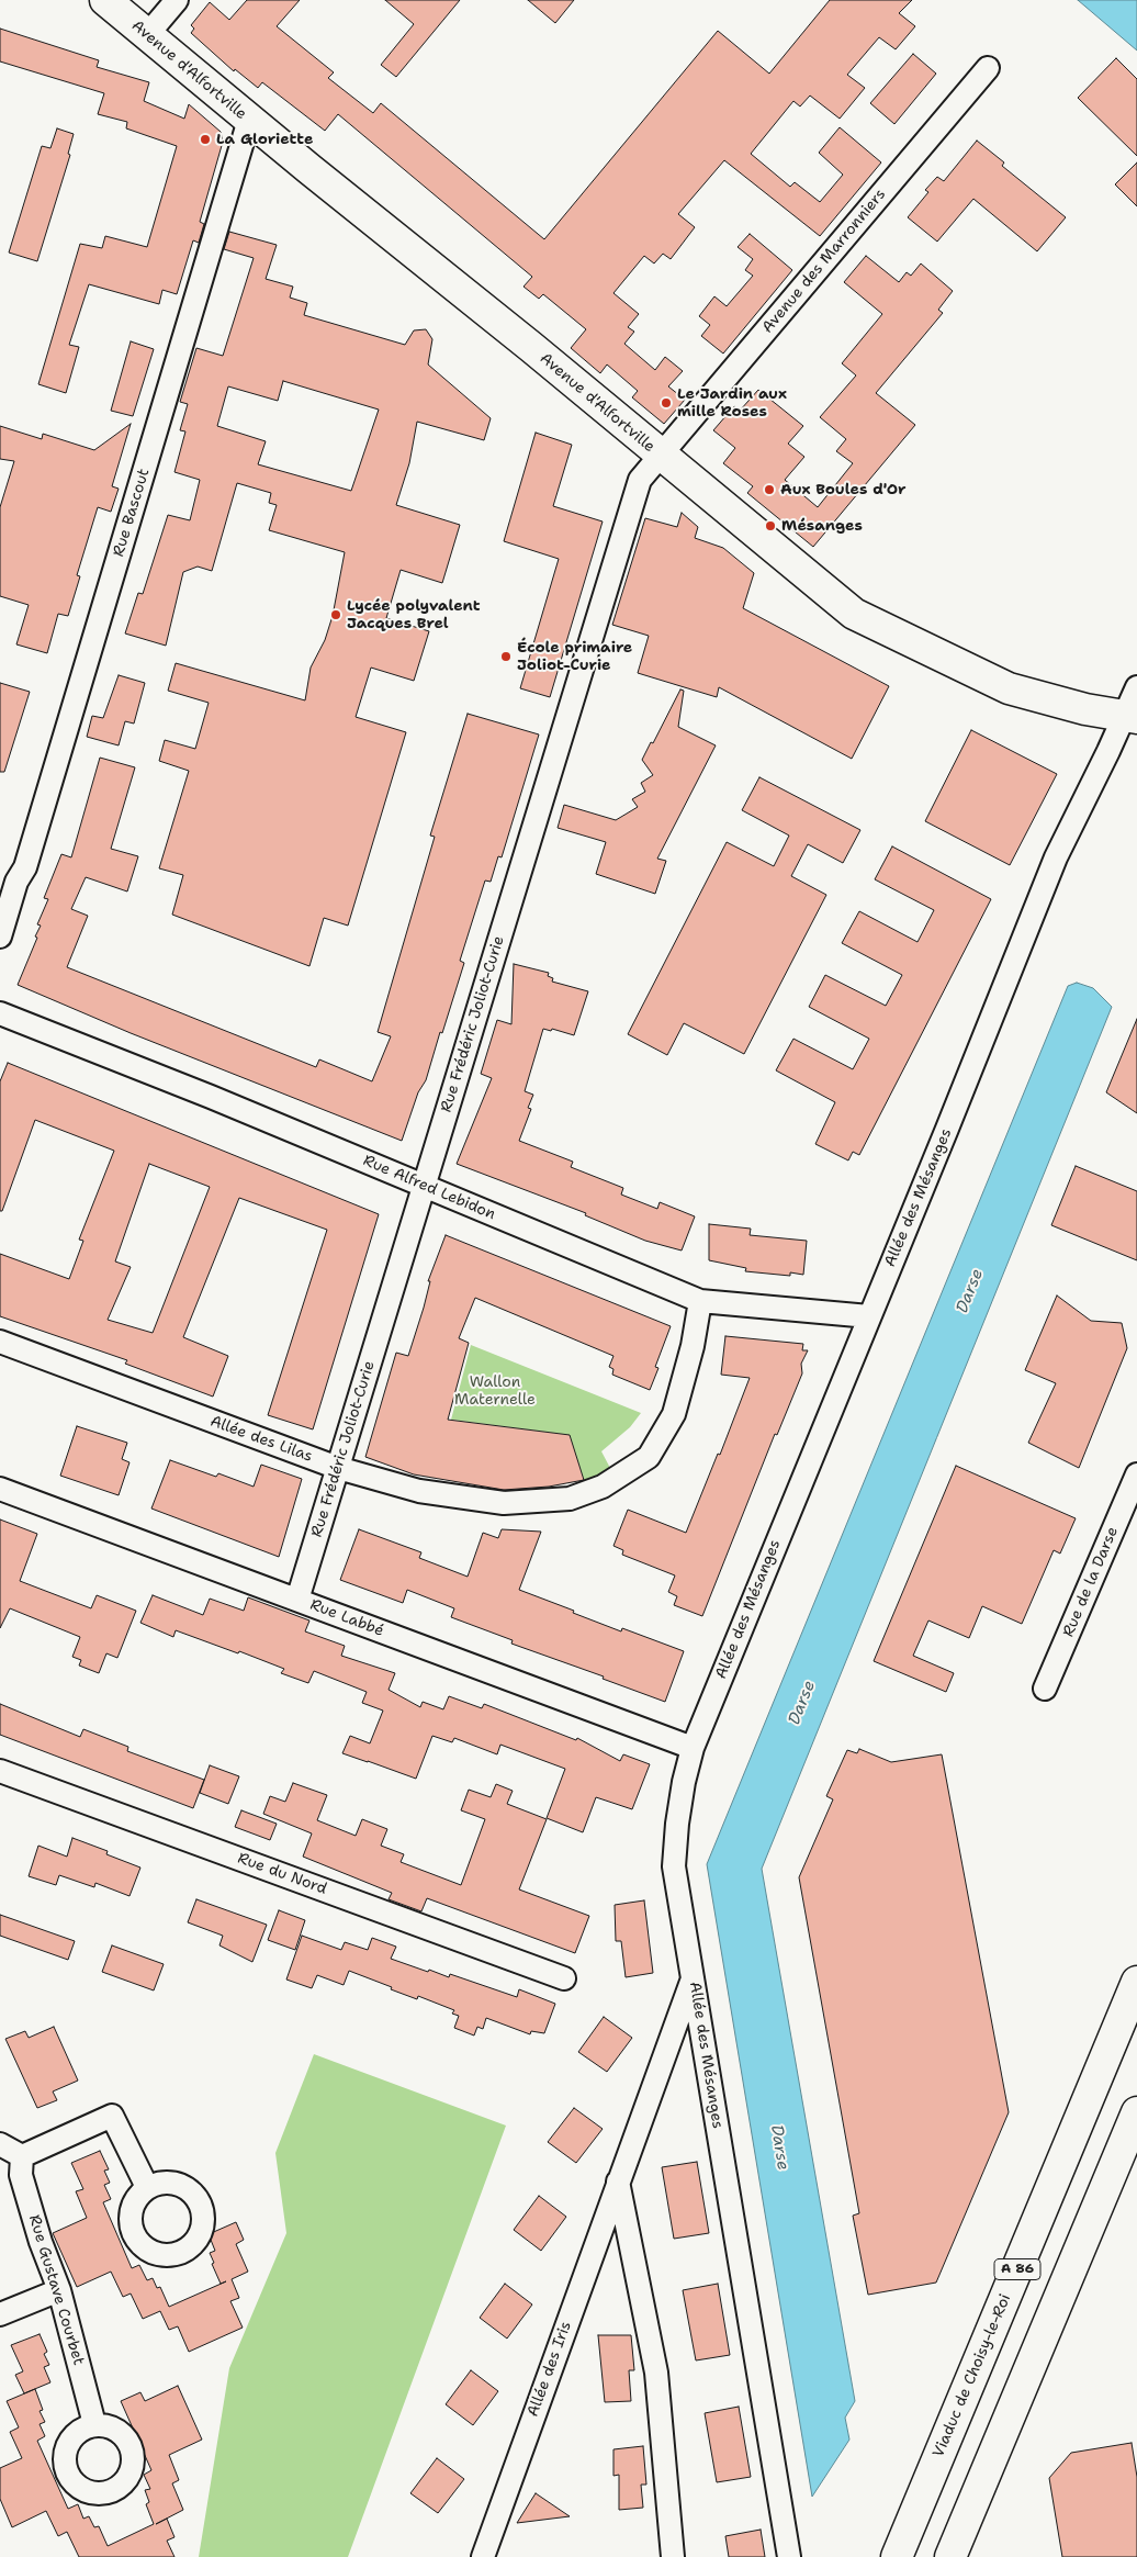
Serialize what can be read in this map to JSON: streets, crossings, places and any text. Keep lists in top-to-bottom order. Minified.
{"streets":{"main road":["Avenue d'Alfortville","A 86","Viaduc de Choisy-le-Roi"],"street":["Avenue des Marronniers","Rue Bascout","Rue Frédéric Joliot-Curie","Rue Alfred Lebidon","Allée des Mésanges","Allée des Lilas","Rue de la Darse","Rue Labbé","Rue du Nord","Rue Gustave Courbet","Allée des Iris"]},"crossings":[["Avenue d'Alfortville","Avenue des Marronniers"],["Avenue d'Alfortville","Rue Bascout"],["Avenue d'Alfortville","Rue Frédéric Joliot-Curie"],["Avenue d'Alfortville","Allée des Mésanges"],["Avenue des Marronniers","Rue Frédéric Joliot-Curie"],["Rue Frédéric Joliot-Curie","Rue Alfred Lebidon"],["Rue Frédéric Joliot-Curie","Allée des Lilas"],["Rue Frédéric Joliot-Curie","Rue Labbé"],["Rue Alfred Lebidon","Allée des Mésanges"],["Rue Alfred Lebidon","Allée des Lilas"],["Allée des Mésanges","Rue Labbé"],["Allée des Mésanges","Allée des Iris"]],"water":["Darse"],"parks":["Wallon Maternelle"],"places":["La Gloriette","Le Jardin aux mille Roses","Aux Boules d'Or","Mésanges","Lycée polyvalent Jacques Brel","École primaire Joliot-Curie"]}
